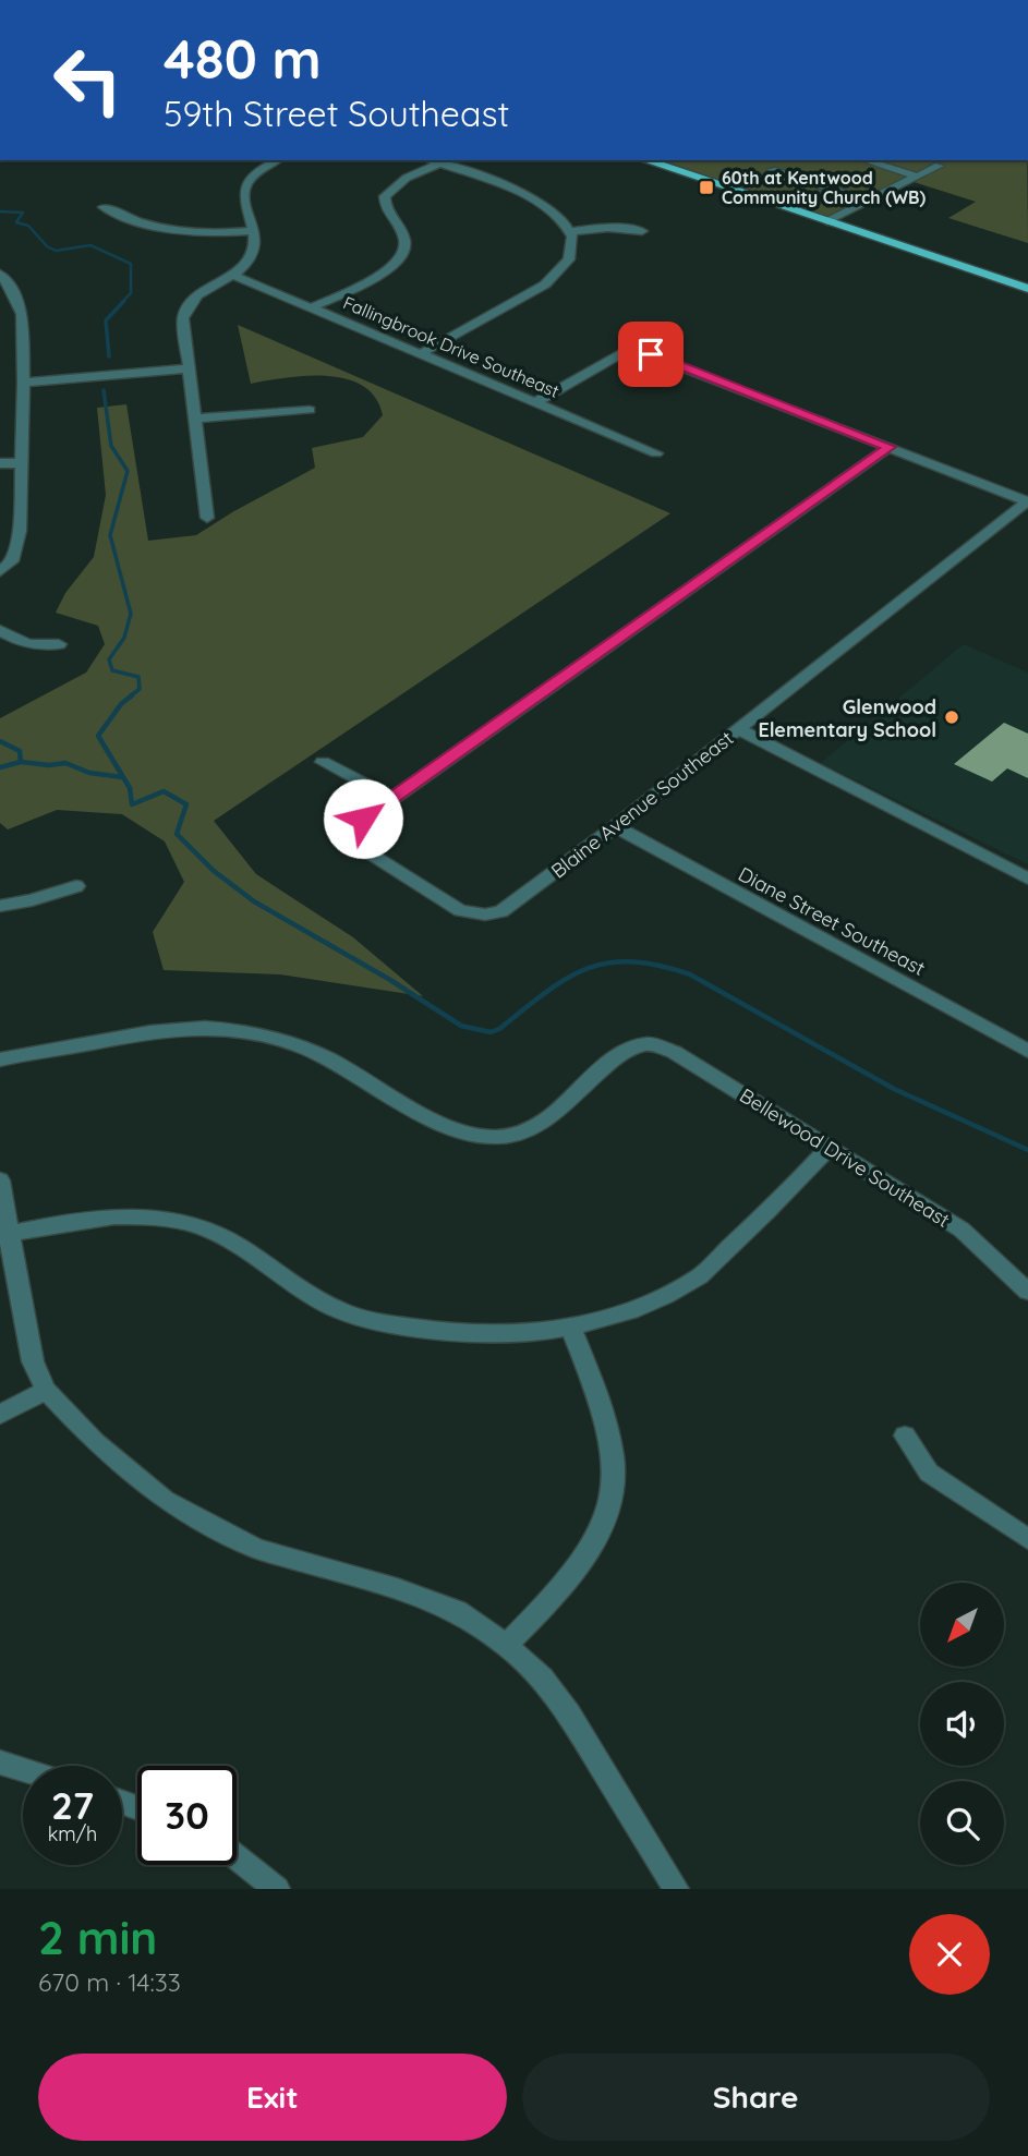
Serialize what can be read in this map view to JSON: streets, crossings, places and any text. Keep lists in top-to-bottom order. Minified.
{"streets":{"street":["Fallingbrook Drive Southeast","Blaine Avenue Southeast","Diane Street Southeast","Bellewood Drive Southeast"]},"crossings":[["Blaine Avenue Southeast","Diane Street Southeast"]],"places":{"transit":["60th at Kentwood Community Church (WB)"],"other":["Glenwood Elementary School"]},"north":"bottom left","page":{"turn":["480 m","59th Street Southeast"],"speed":"27 km/h","limit":"30","heading":["2 min","670 m · 14:33"],"buttons":["Exit","Share"]}}
